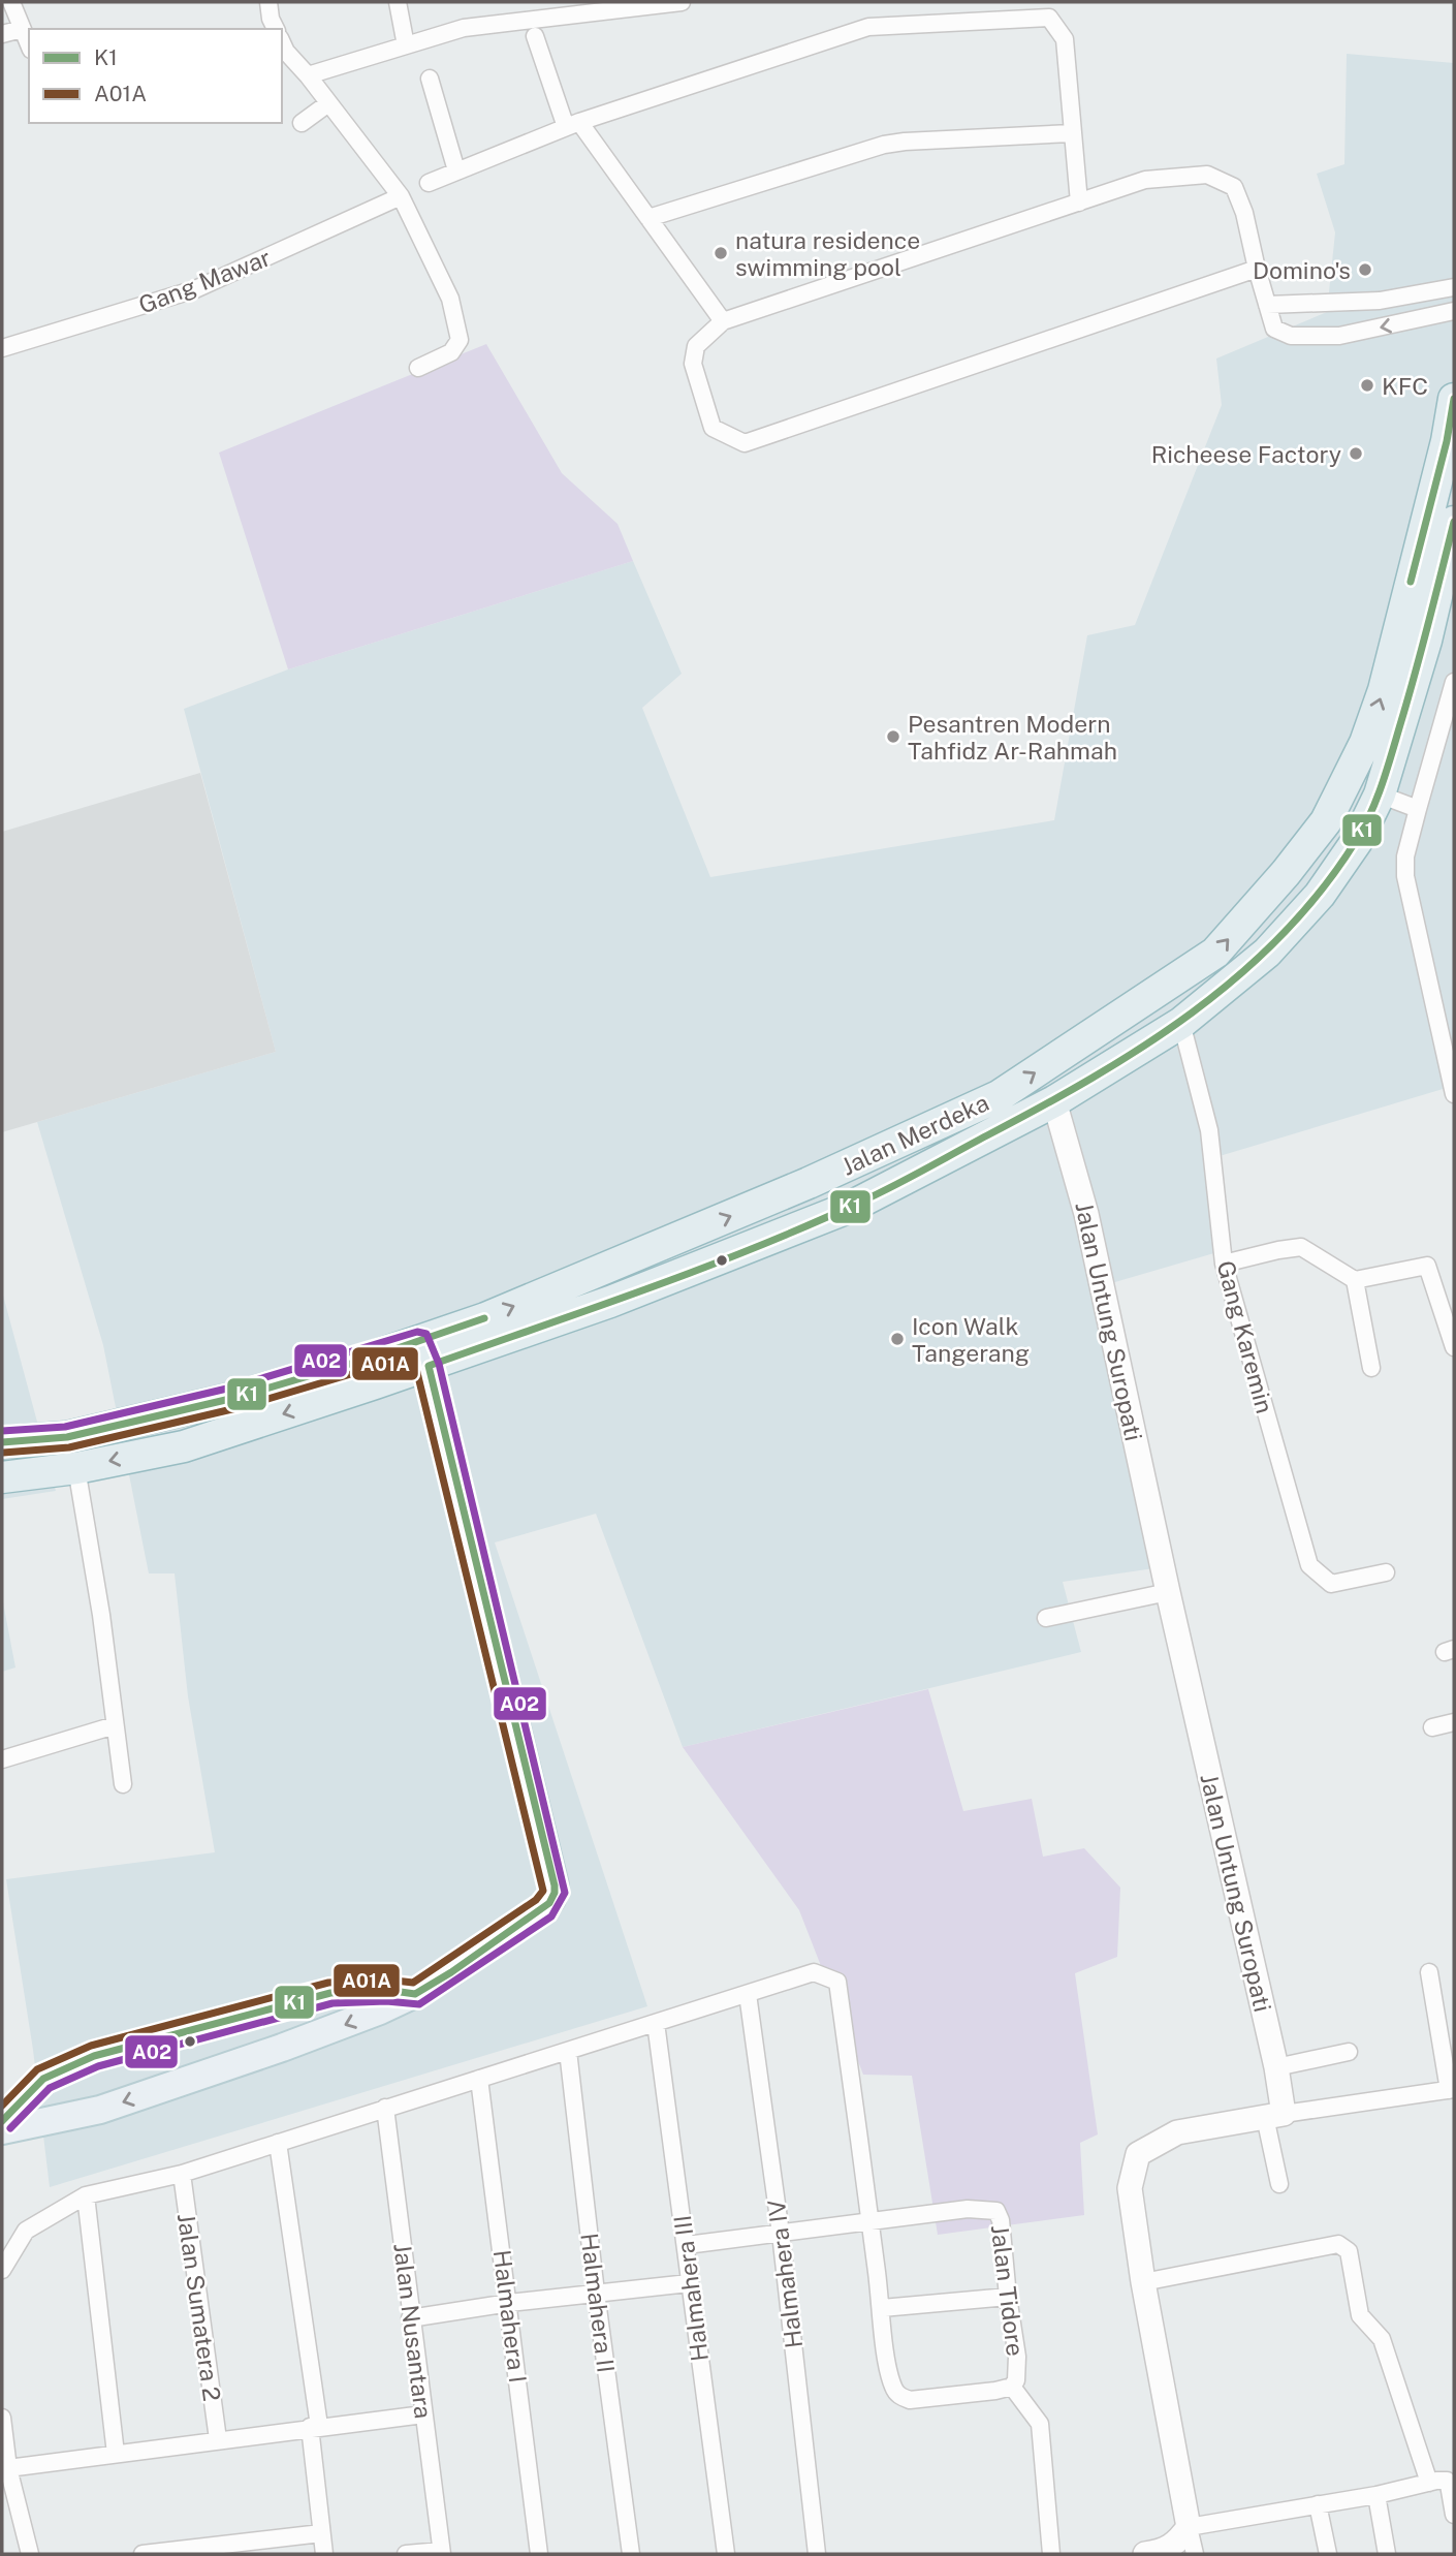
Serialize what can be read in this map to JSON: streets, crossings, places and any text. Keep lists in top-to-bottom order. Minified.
{"streets":{"highway":["Jalan Merdeka"],"street":["Gang Mawar","Jalan Untung Suropati","Gang Karemin","Halmahera IV","Halmahera III","Jalan Tidore","Halmahera II","Jalan Sumatera 2","Halmahera I","Jalan Nusantara"]},"crossings":[["Halmahera IV","Jalan Tidore"],["Halmahera III","Jalan Tidore"]],"places":["natura residence swimming pool","Domino's","KFC","Richeese Factory","Pesantren Modern Tahfidz Ar-Rahmah","Icon Walk Tangerang"],"lines":["transit line K1","transit line A02","transit line A01A"],"legend":["K1","A01A"]}
